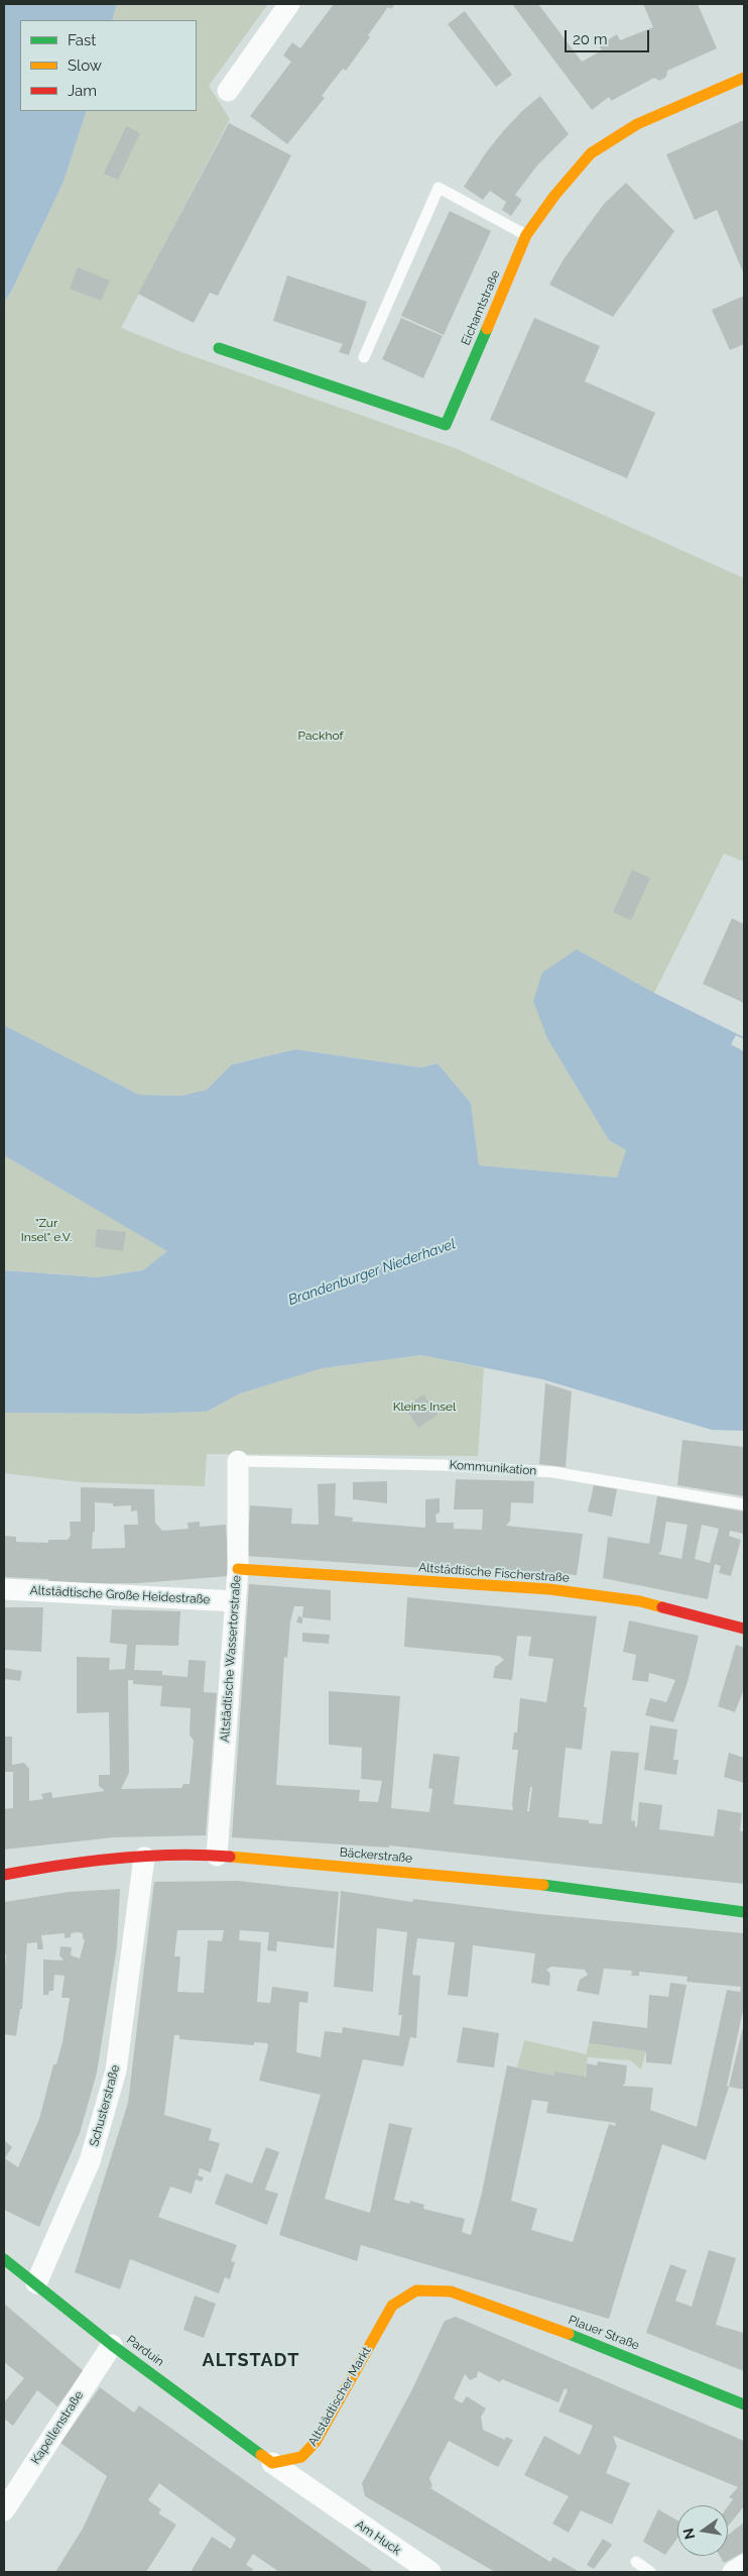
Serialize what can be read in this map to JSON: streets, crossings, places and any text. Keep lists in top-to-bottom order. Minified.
{"streets":{"street":["Eichamtstraße","Altstädtische Fischerstraße","Altstädtische Große Heidestraße","Altstädtische Wassertorstraße","Bäckerstraße","Schusterstraße","Plauer Straße","Parduin","Altstädtischer Markt","Kapellenstraße","Am Huck"],"lane":["Kommunikation"]},"crossings":[["Kommunikation","Altstädtische Wassertorstraße"],["Altstädtische Fischerstraße","Altstädtische Wassertorstraße"],["Altstädtische Große Heidestraße","Altstädtische Wassertorstraße"],["Altstädtische Wassertorstraße","Bäckerstraße"],["Bäckerstraße","Schusterstraße"],["Schusterstraße","Parduin"],["Plauer Straße","Altstädtischer Markt"],["Parduin","Altstädtischer Markt"],["Parduin","Kapellenstraße"],["Parduin","Am Huck"],["Altstädtischer Markt","Am Huck"]],"districts":["ALTSTADT"],"water":["Brandenburger Niederhavel"],"parks":["Packhof","\"Zur Insel\" e.V.","Kleins Insel"],"legend":["Fast","Slow","Jam"],"scale_bar":"20 m","north":"left"}
